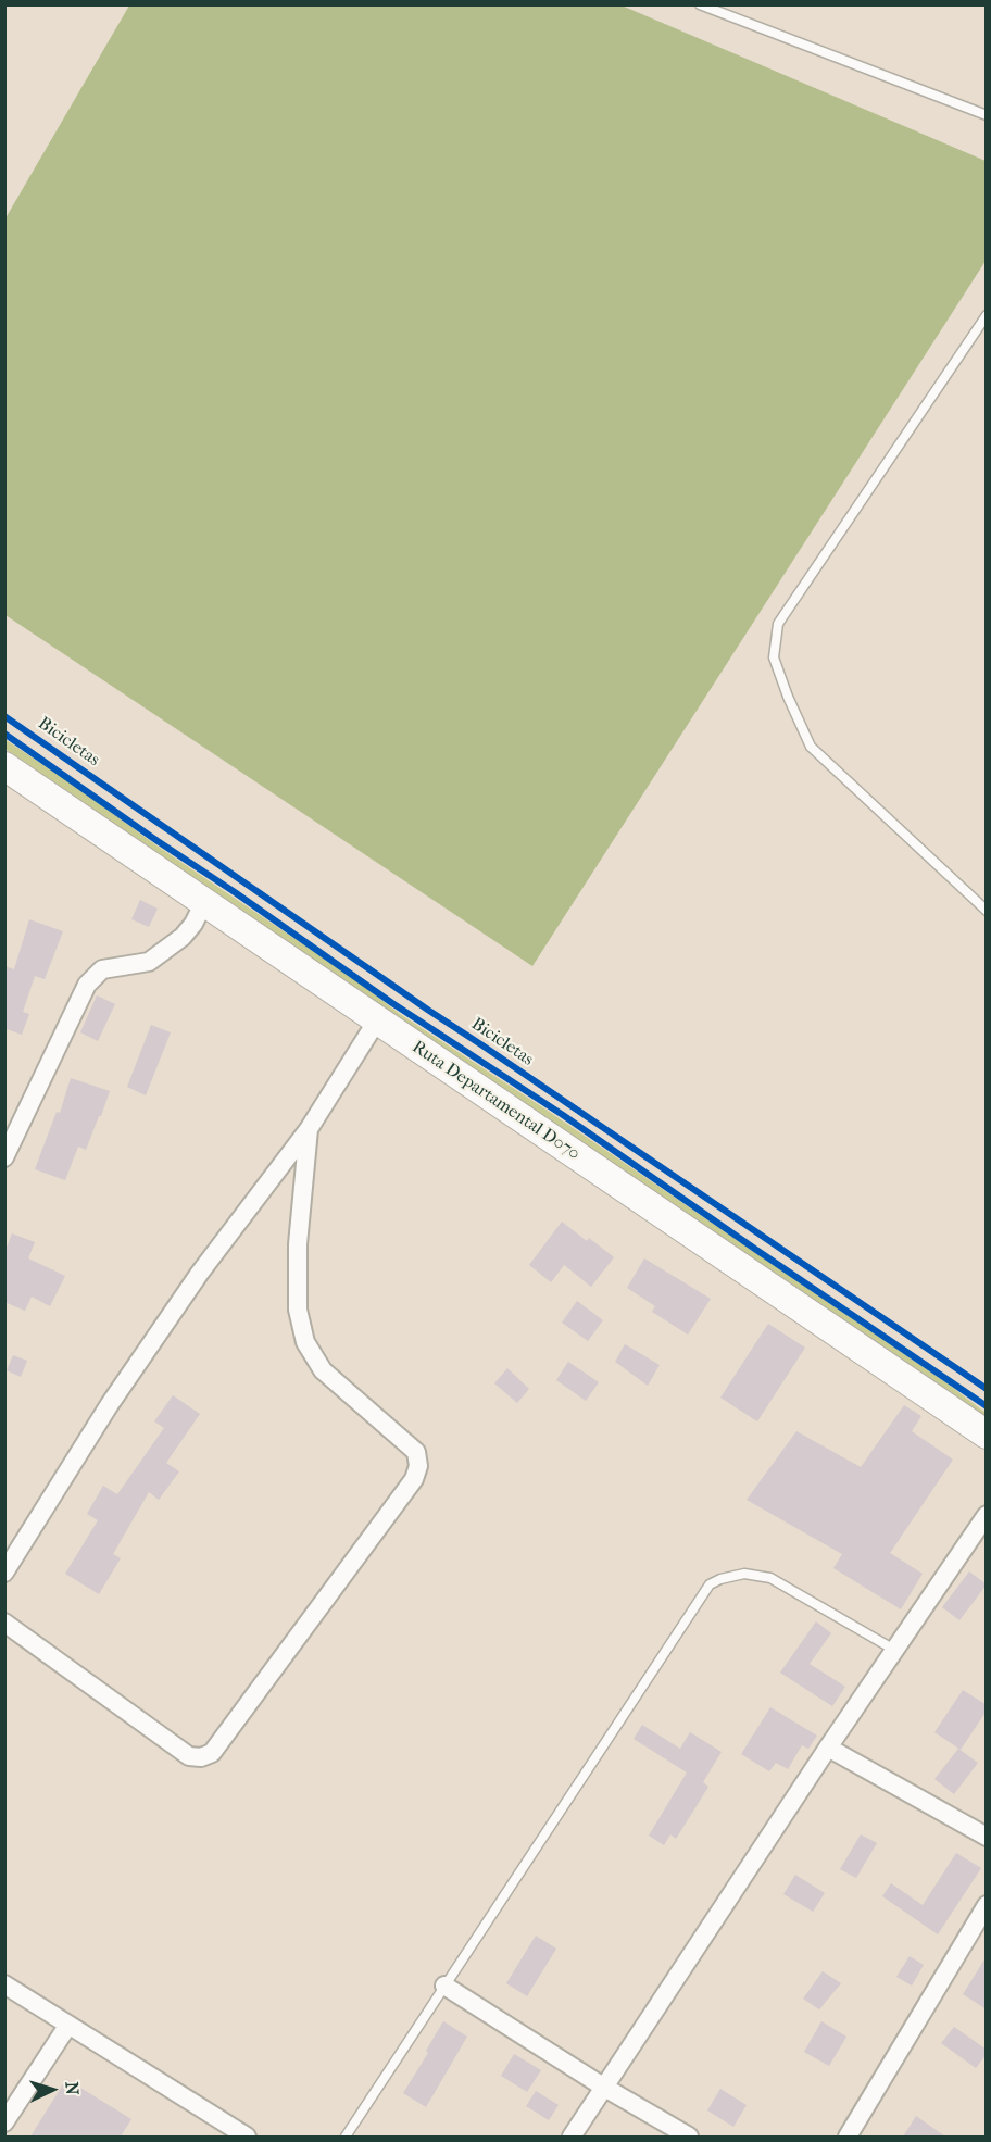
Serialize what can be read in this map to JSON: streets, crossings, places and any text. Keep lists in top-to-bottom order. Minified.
{"streets":{"main road":["Ruta Departamental D070"],"cycle path":["Bicicletas"]},"north":"right"}
